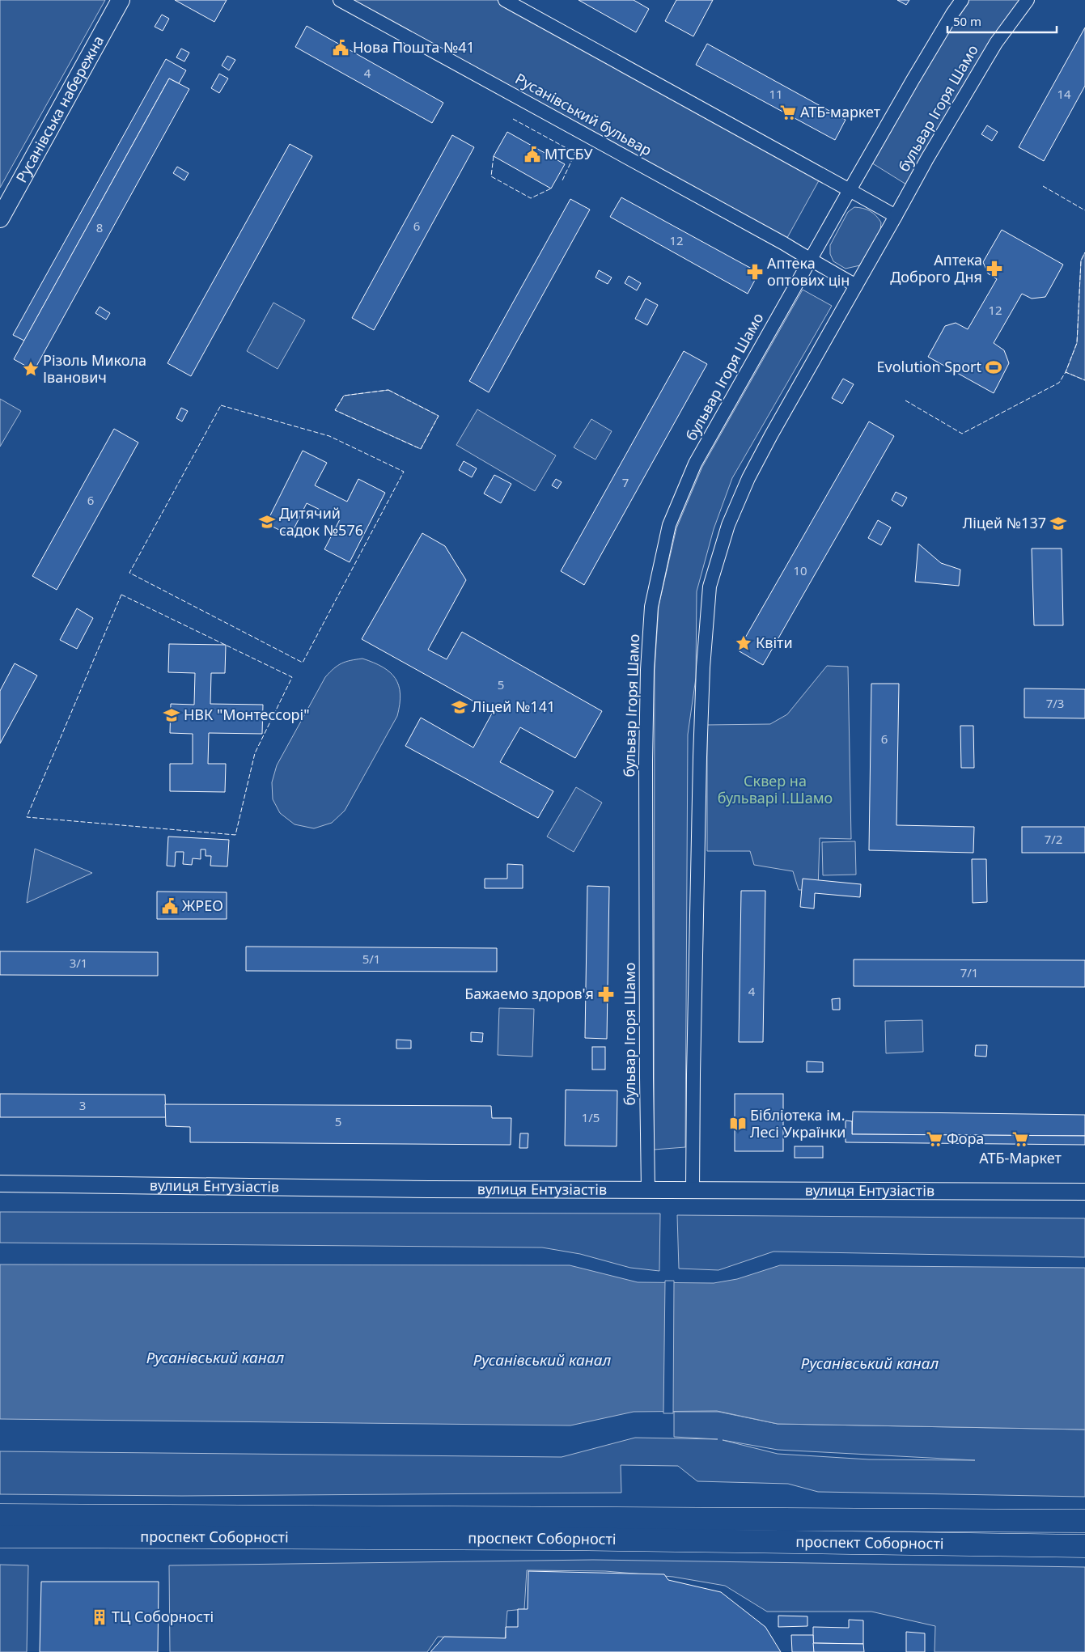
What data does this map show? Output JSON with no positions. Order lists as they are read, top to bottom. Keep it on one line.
{"streets":{"highway":["проспект Соборності"],"main road":["Русанівська набережна"],"street":["бульвар Ігоря Шамо","Русанівський бульвар","вулиця Ентузіастів"]},"crossings":[["бульвар Ігоря Шамо","Русанівський бульвар"],["бульвар Ігоря Шамо","вулиця Ентузіастів"]],"water":["Русанівський канал"],"parks":["Сквер на бульварі І.Шамо"],"places":{"public building":["Нова Пошта №41","МТСБУ","ЖРЕО"],"supermarket":["АТБ-маркет","Фора","АТБ-Маркет"],"pharmacy":["Аптека Доброго Дня","Аптека оптових цін","Бажаемо здоров'я"],"sports":["Evolution Sport"],"place":["Різоль Микола Іванович","Квіти"],"school or university":["Дитячий садок №576","Ліцей №137","Ліцей №141","НВК \"Монтессорі\""],"library":["Бібліотека ім. Лесі Українки"],"building":["ТЦ Соборності"]},"house_numbers":["4","11","14","6","8","12","12","7","6","10","5","7/3","6","7/2","5/1","3/1","7/1","4","3","1/5","5"],"scale_bar":"50 m"}
